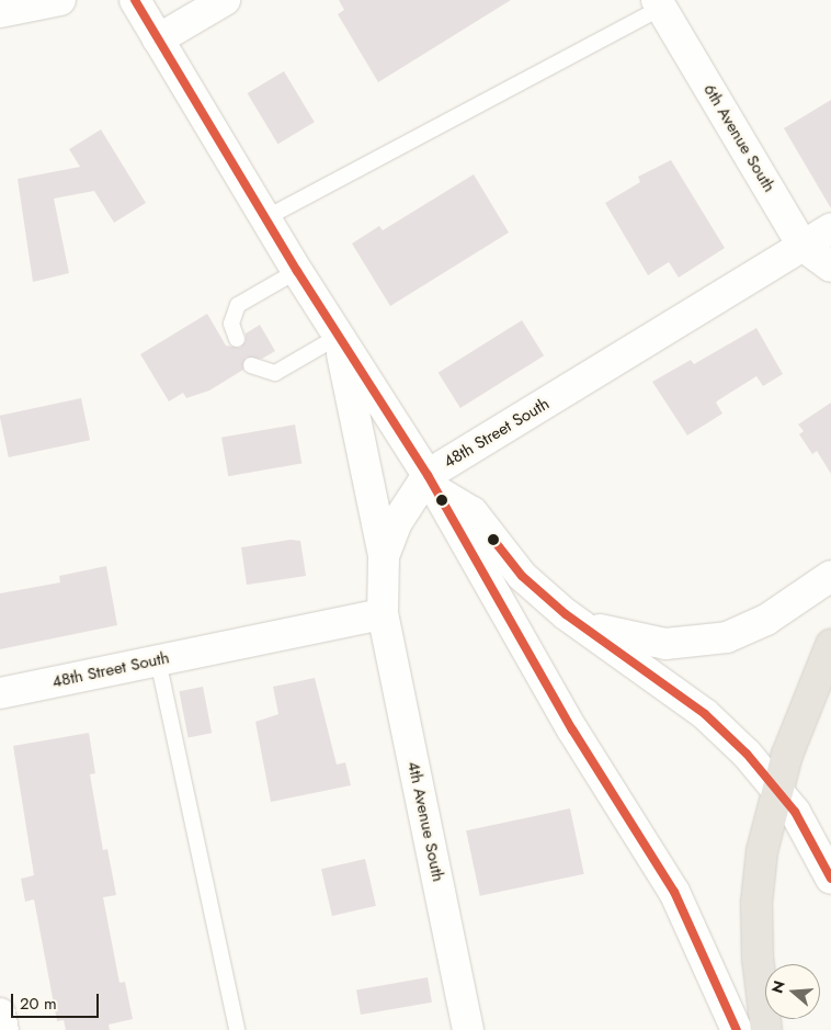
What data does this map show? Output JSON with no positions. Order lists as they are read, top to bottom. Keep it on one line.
{"streets":{"street":["6th Avenue South","48th Street South","4th Avenue South"]},"crossings":[["6th Avenue South","48th Street South"],["48th Street South","4th Avenue South"]],"scale_bar":"20 m","north":"left"}
